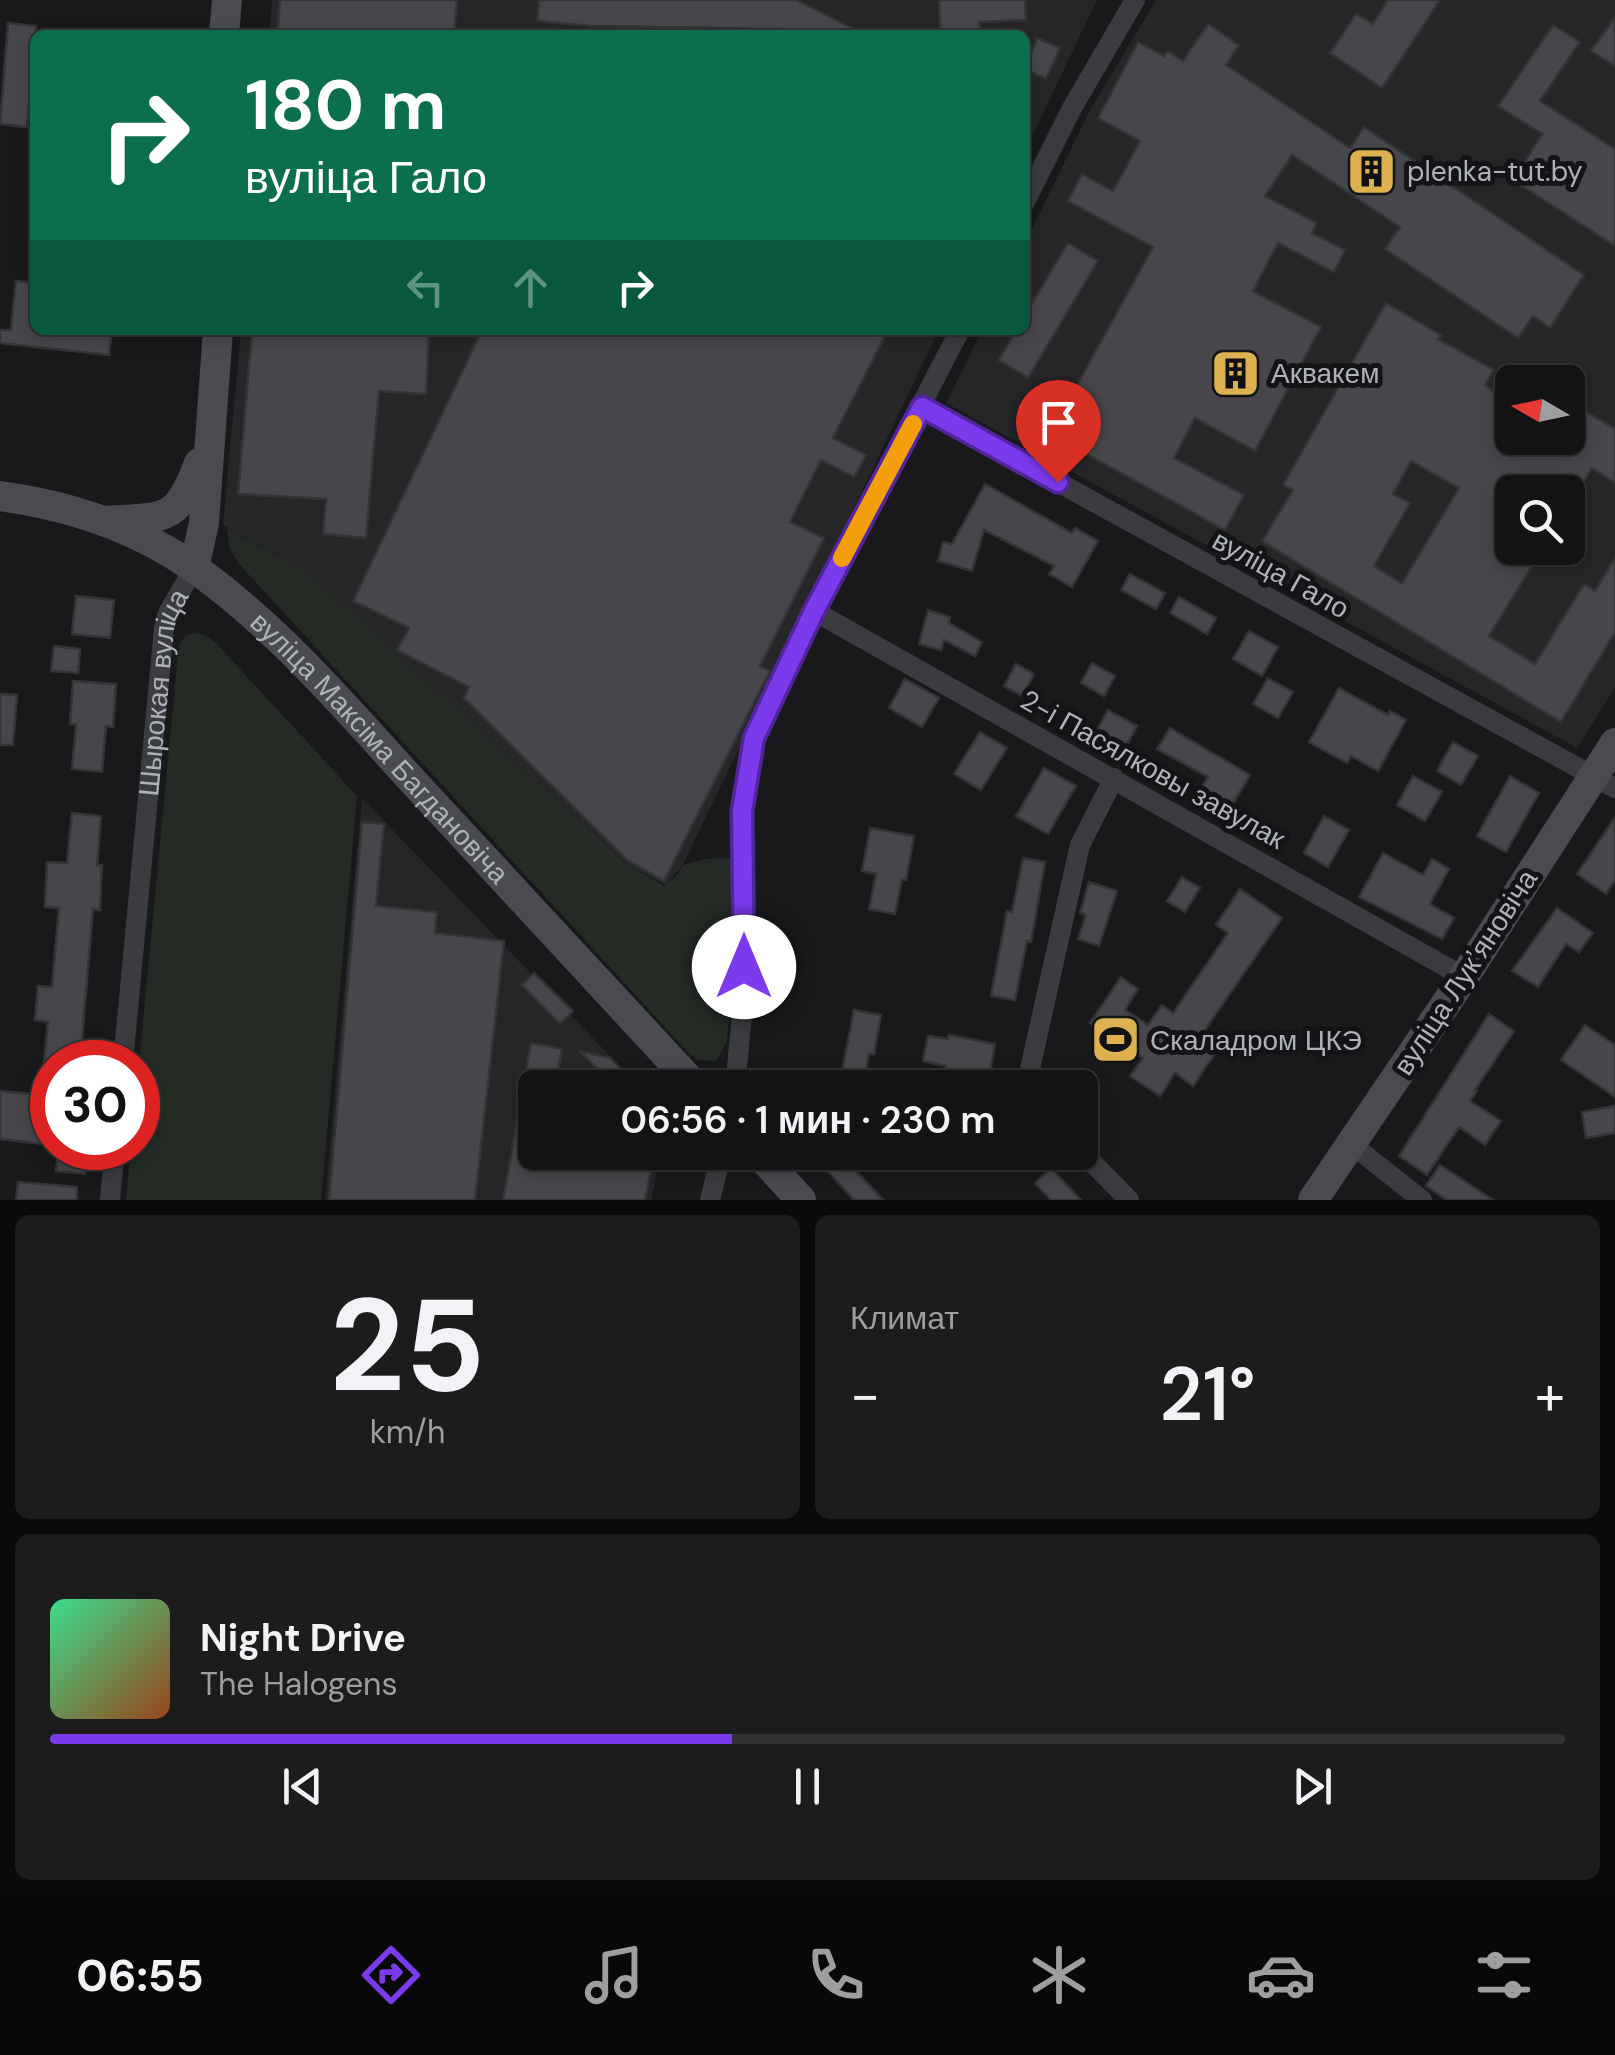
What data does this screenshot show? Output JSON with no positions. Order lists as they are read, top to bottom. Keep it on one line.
{"streets":{"main road":["Шырокая вуліца","вуліца Максіма Багдановіча","вуліца Лукʼяновіча"],"street":["вуліца Гало","2-і Пасялковы завулак"]},"crossings":[["вуліца Гало","вуліца Лукʼяновіча"],["Шырокая вуліца","вуліца Максіма Багдановіча"],["2-і Пасялковы завулак","вуліца Лукʼяновіча"]],"places":{"building":["plenka-tut.by","Аквакем"],"sports":["Скаладром ЦКЭ"]},"north":"left","page":{"turn":["180 m","вуліца Гало"],"limit":"30","trip":"06:56 · 1 мин · 230 m","tile":[["25","km/h"],"Климат"],"heat":["−","21°","+"],"song":["Night Drive","The Halogens"],"tabs":"06:55"}}
